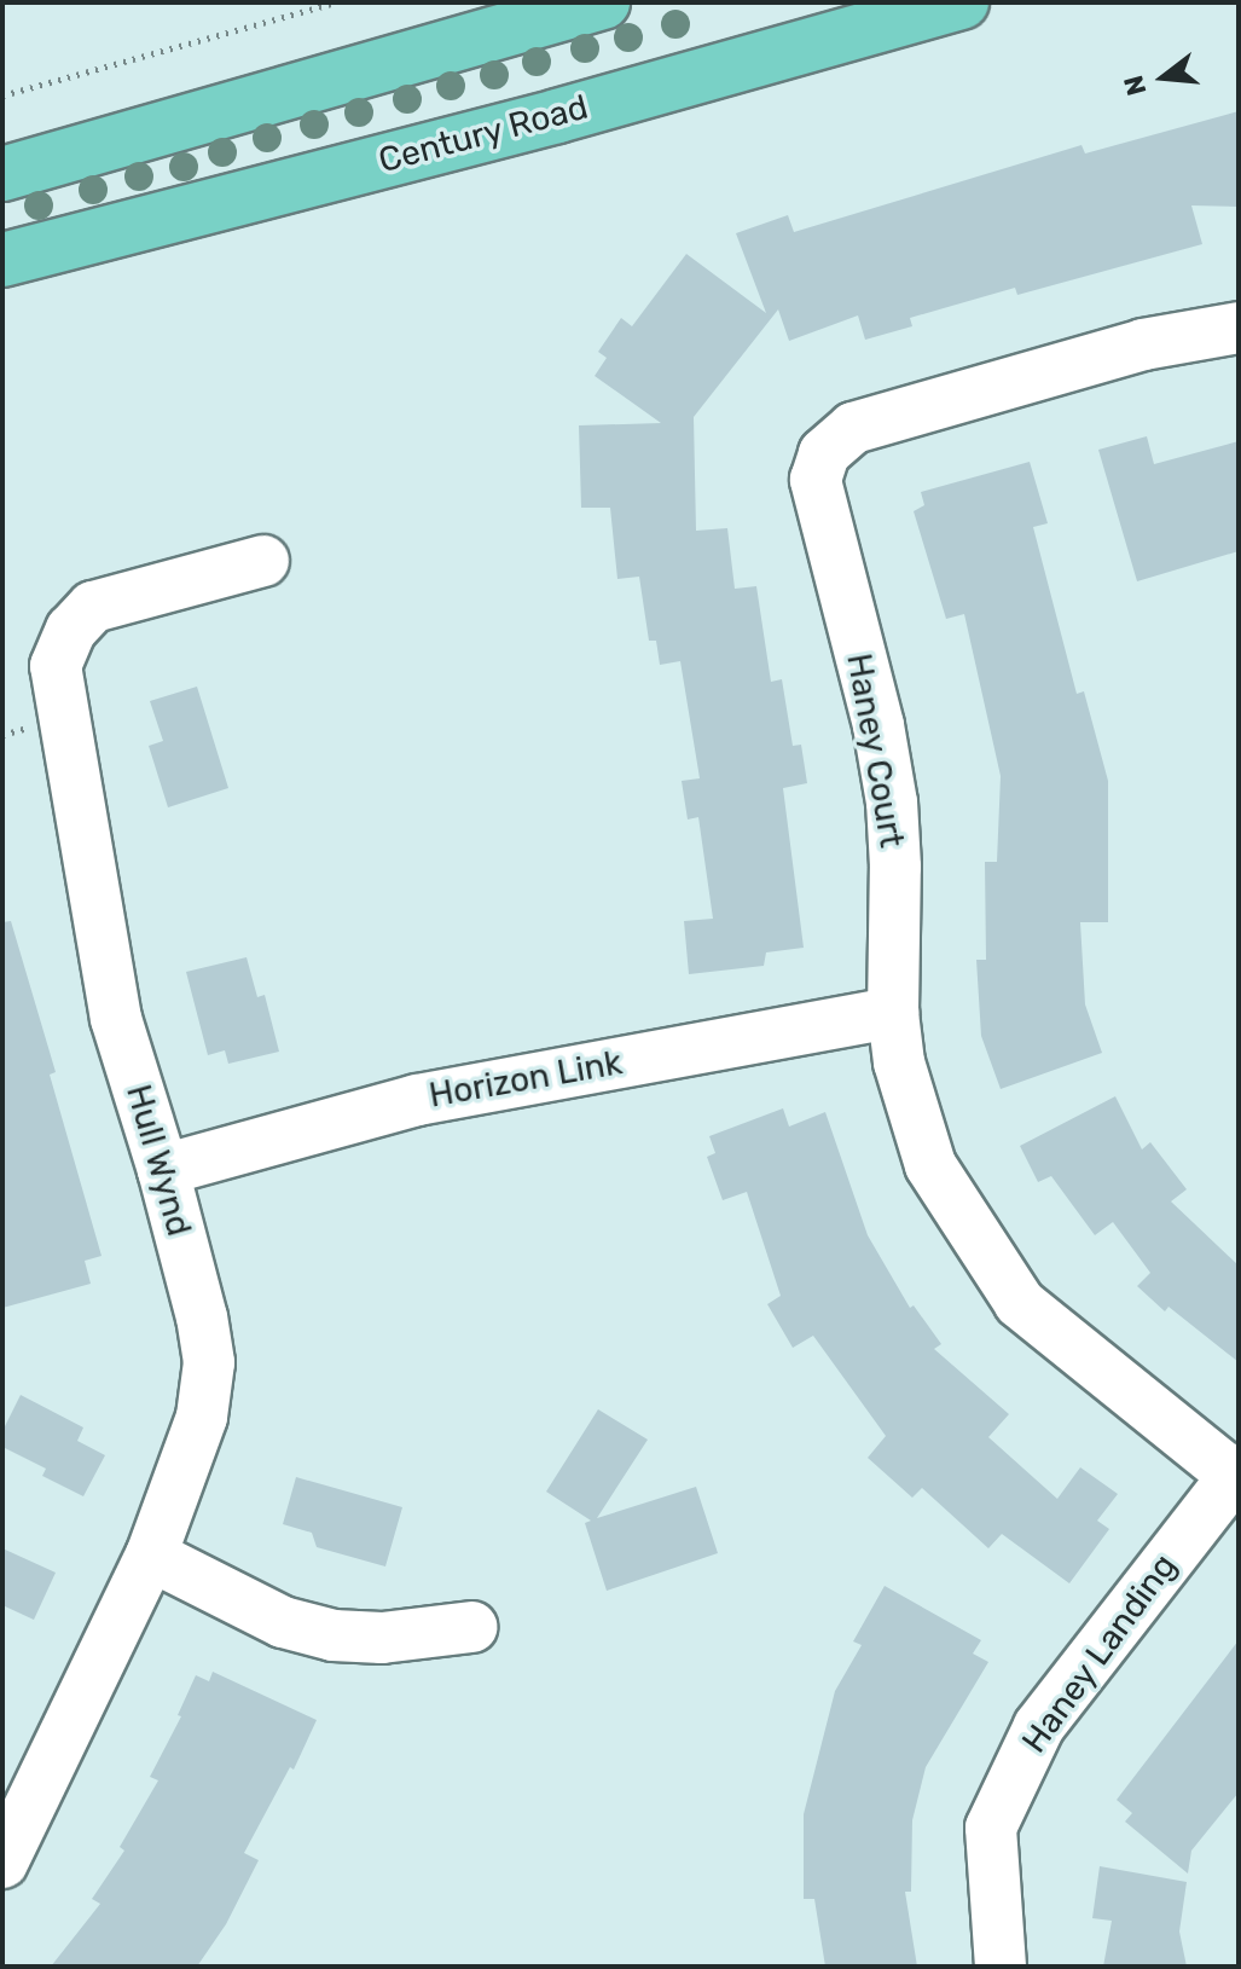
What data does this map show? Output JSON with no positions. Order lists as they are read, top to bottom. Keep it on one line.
{"streets":{"main road":["Century Road"],"street":["Haney Court","Horizon Link","Hull Wynd","Haney Landing"]},"crossings":[["Haney Court","Horizon Link"],["Haney Court","Haney Landing"],["Horizon Link","Hull Wynd"]],"north":"left"}
